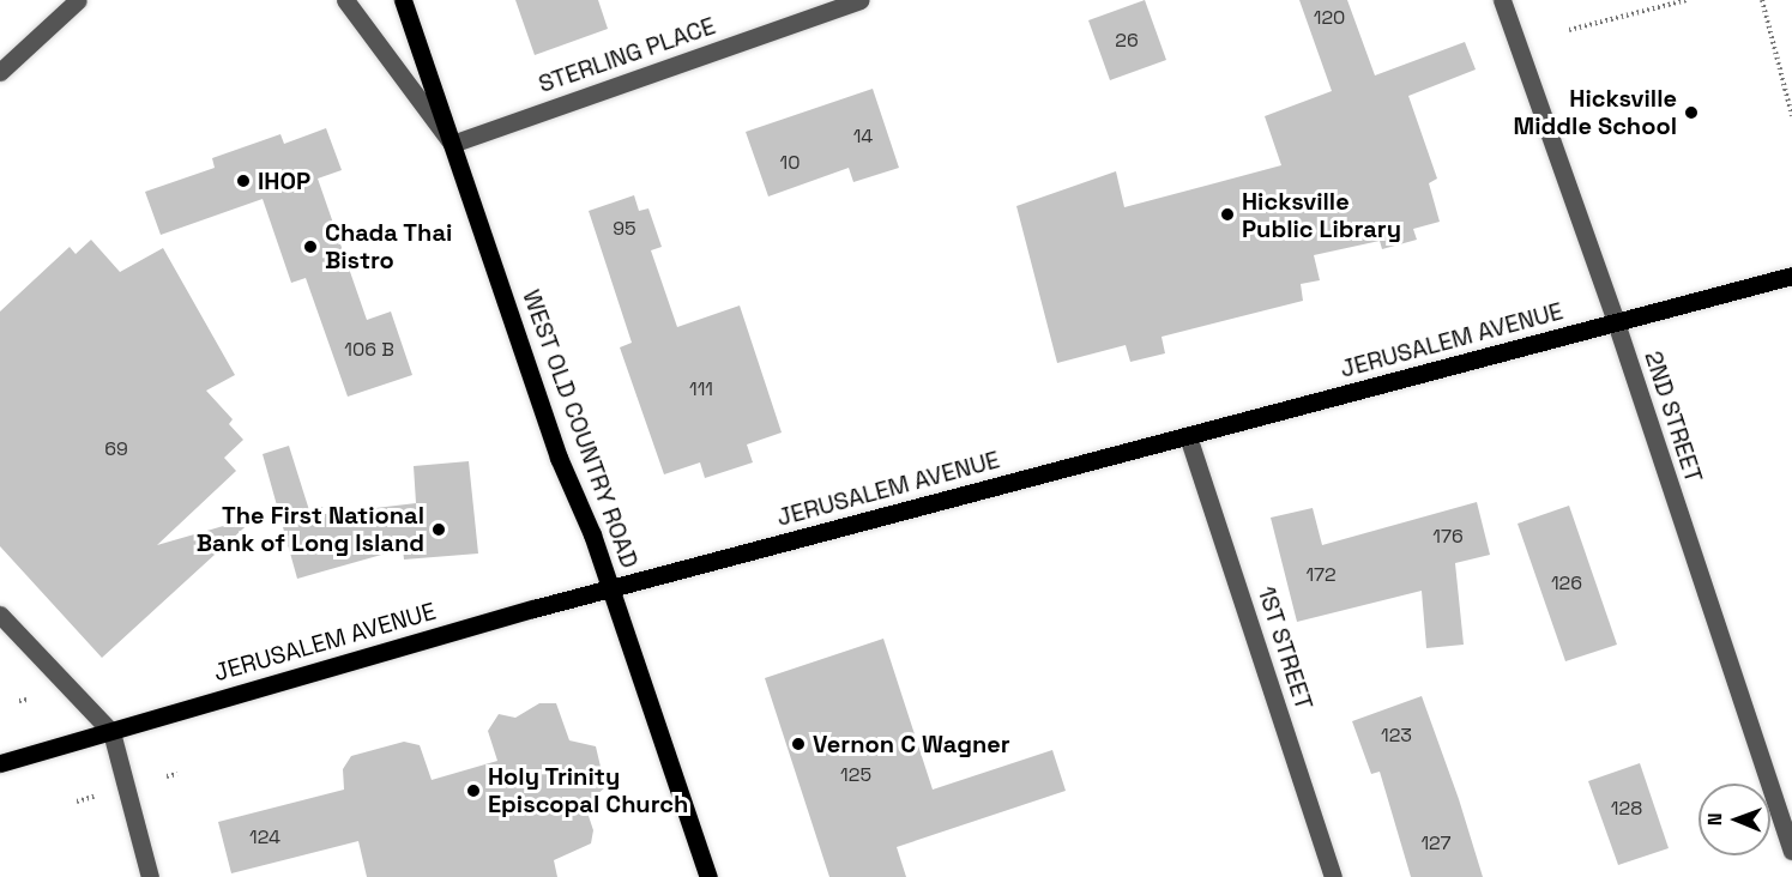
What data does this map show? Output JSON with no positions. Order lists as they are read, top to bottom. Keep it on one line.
{"streets":{"main road":["JERUSALEM AVENUE","WEST OLD COUNTRY ROAD"],"street":["STERLING PLACE","2ND STREET","1ST STREET"]},"crossings":[["STERLING PLACE","WEST OLD COUNTRY ROAD"],["JERUSALEM AVENUE","2ND STREET"],["JERUSALEM AVENUE","WEST OLD COUNTRY ROAD"],["JERUSALEM AVENUE","1ST STREET"]],"places":["Hicksville Middle School","IHOP","Hicksville Public Library","Chada Thai Bistro","The First National Bank of Long Island","Vernon C Wagner","Holy Trinity Episcopal Church"],"house_numbers":["120","26","14","10","95","106 B","111","69","176","172","126","123","125","128","124","127"],"north":"left"}
